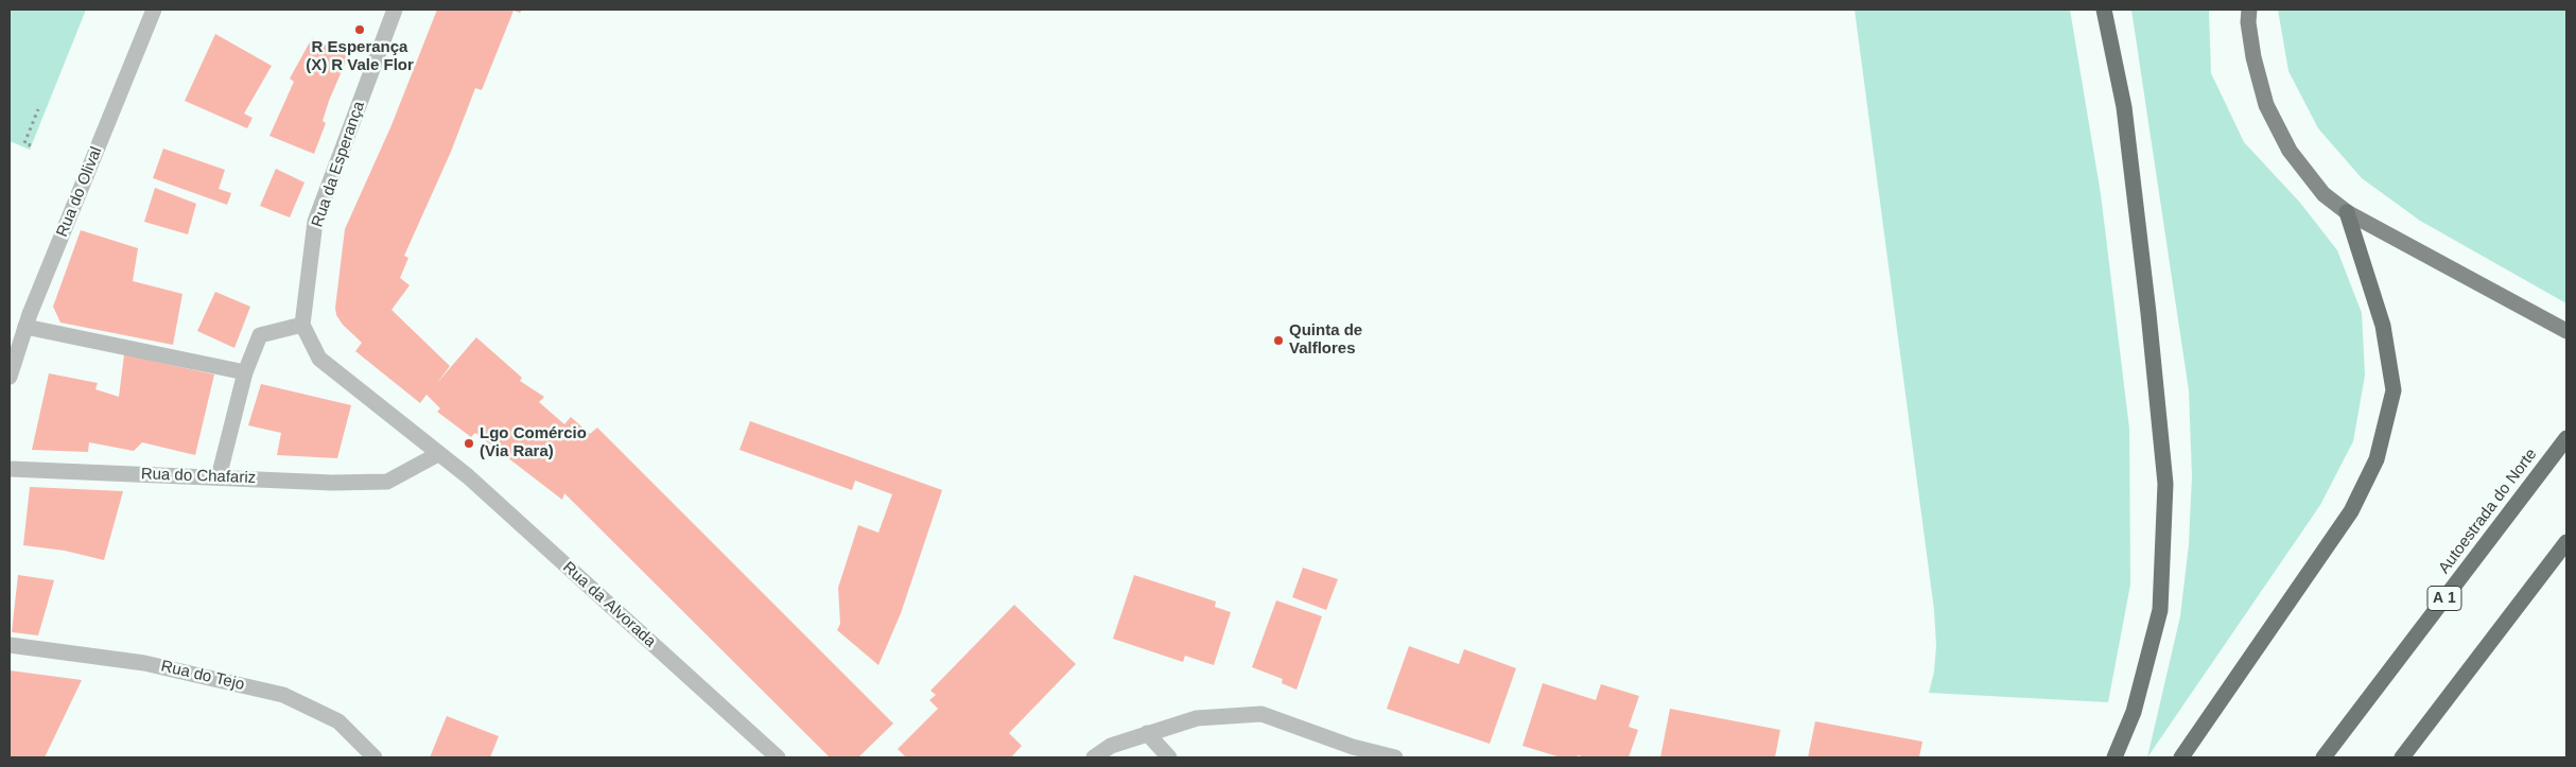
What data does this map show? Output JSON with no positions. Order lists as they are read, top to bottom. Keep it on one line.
{"streets":{"highway":["Autoestrada do Norte","A 1"],"street":["Rua da Esperança","Rua do Olival","Rua do Chafariz","Rua da Alvorada","Rua do Tejo"]},"crossings":[["Rua da Esperança","Rua da Alvorada"],["Rua do Chafariz","Rua da Alvorada"]],"places":["R Esperança (X) R Vale Flor","Quinta de Valflores","Lgo Comércio (Via Rara)"]}
